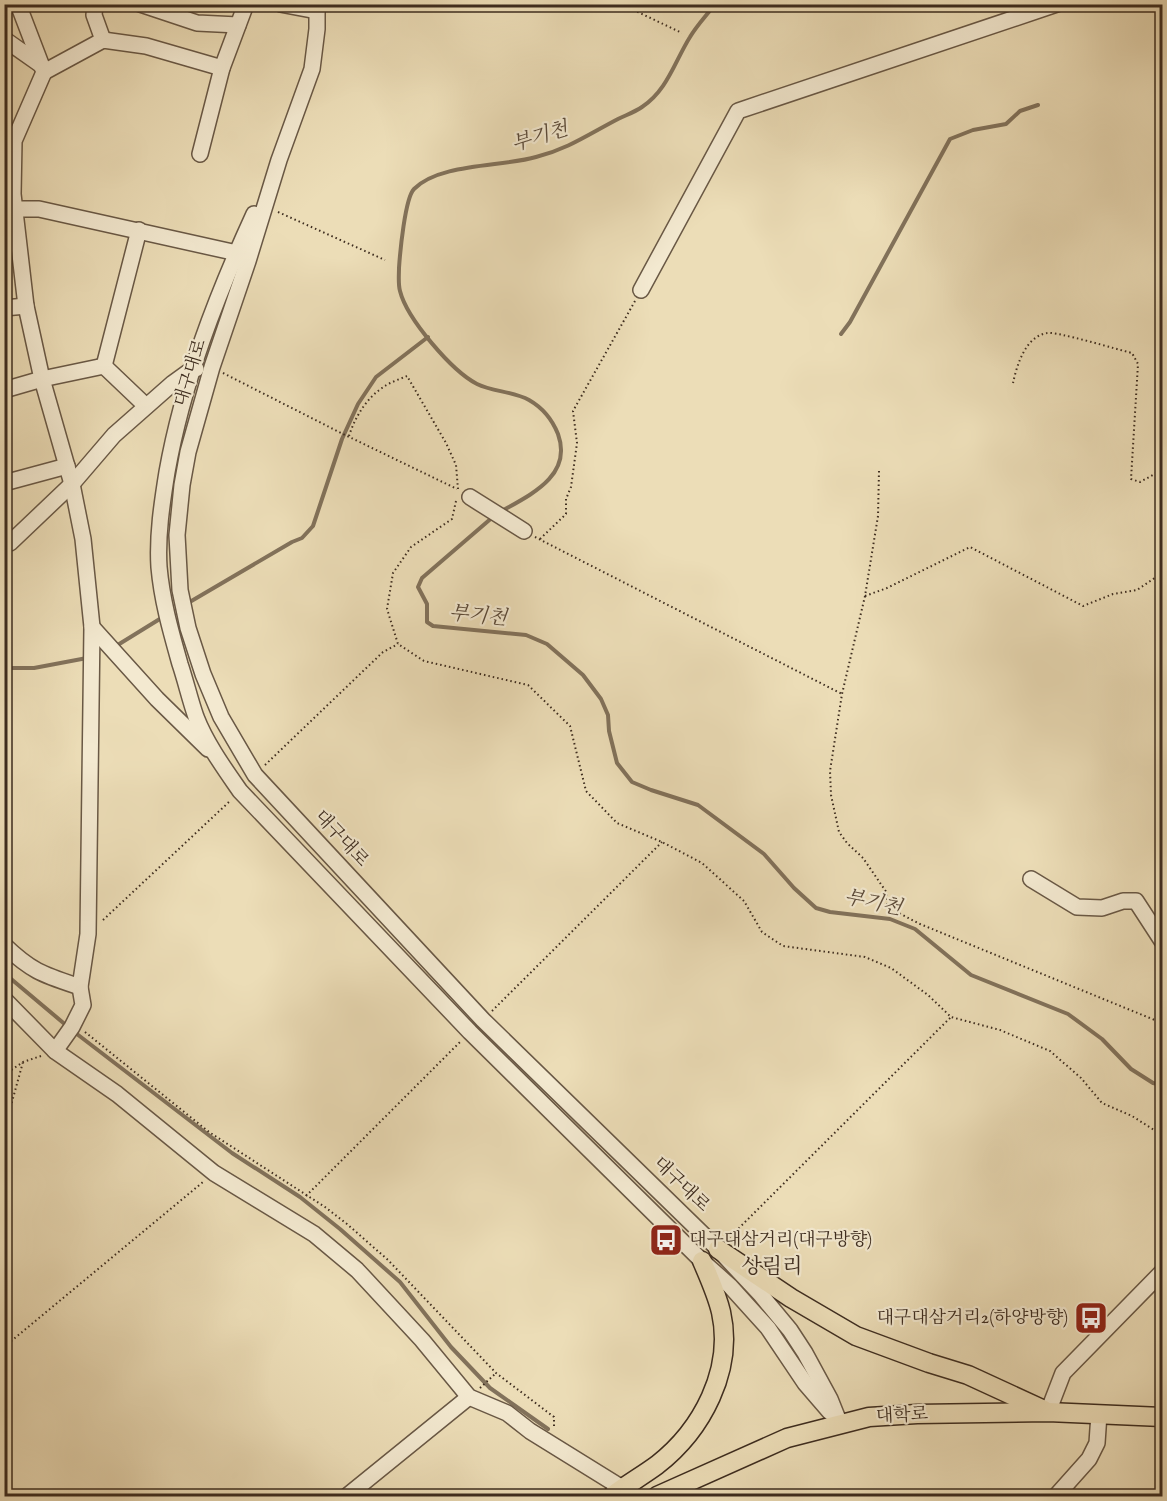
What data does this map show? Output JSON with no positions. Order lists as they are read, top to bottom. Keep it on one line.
{"streets":{"main road":["대학로"],"street":["대구대로"]},"crossings":[["대구대로","대학로"]],"districts":["상림리"],"water":["부기천"],"places":{"bus stop":["대구대삼거리(대구방향)","대구대삼거리2(하양방향)"]}}
